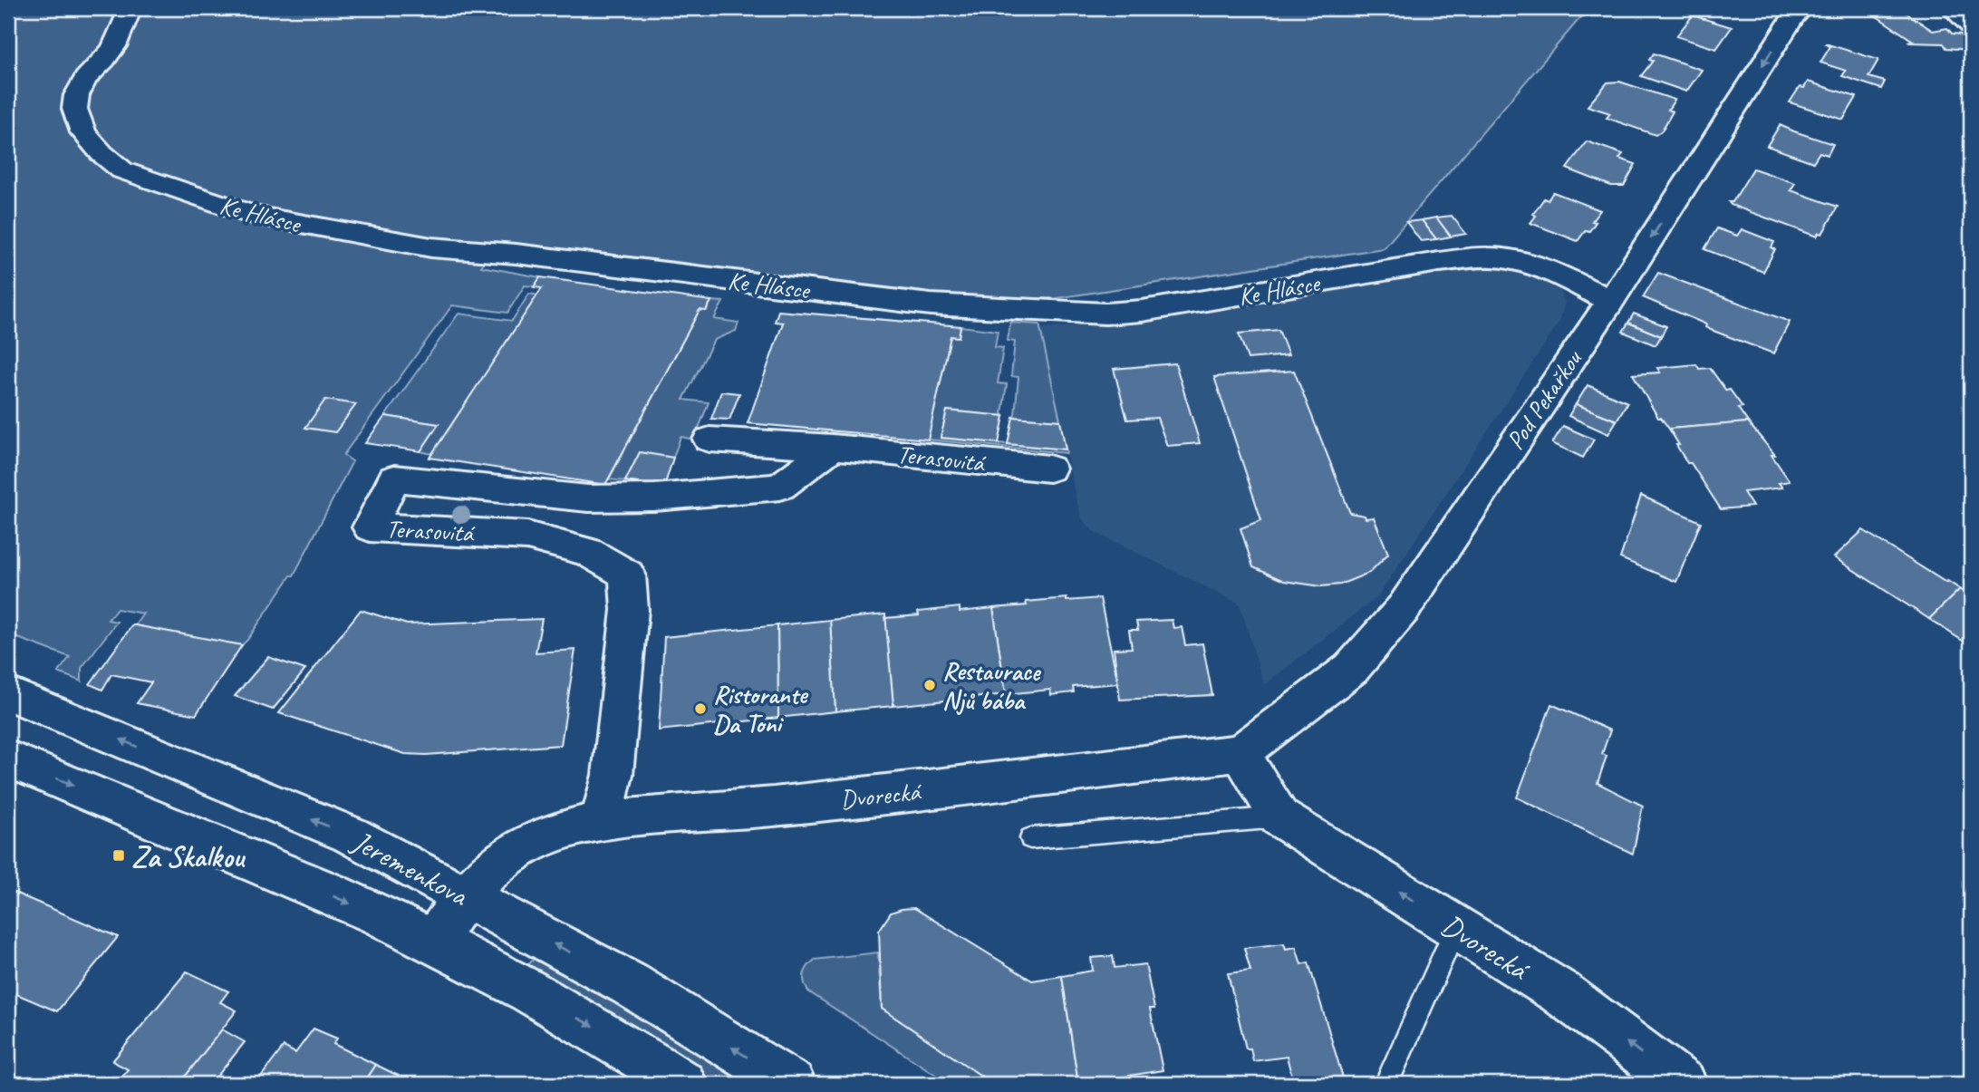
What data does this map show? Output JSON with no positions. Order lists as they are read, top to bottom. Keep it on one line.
{"streets":{"street":["Ke Hlásce","Pod Pekařkou","Terasovitá","Dvorecká","Jeremenkova"]},"crossings":[["Ke Hlásce","Pod Pekařkou"],["Pod Pekařkou","Dvorecká"],["Terasovitá","Dvorecká"],["Dvorecká","Jeremenkova"]],"one_way":["Pod Pekařkou"],"places":{"other":["Restaurace Njů bába","Ristorante Da Toni"],"transit":["Za Skalkou"]}}
